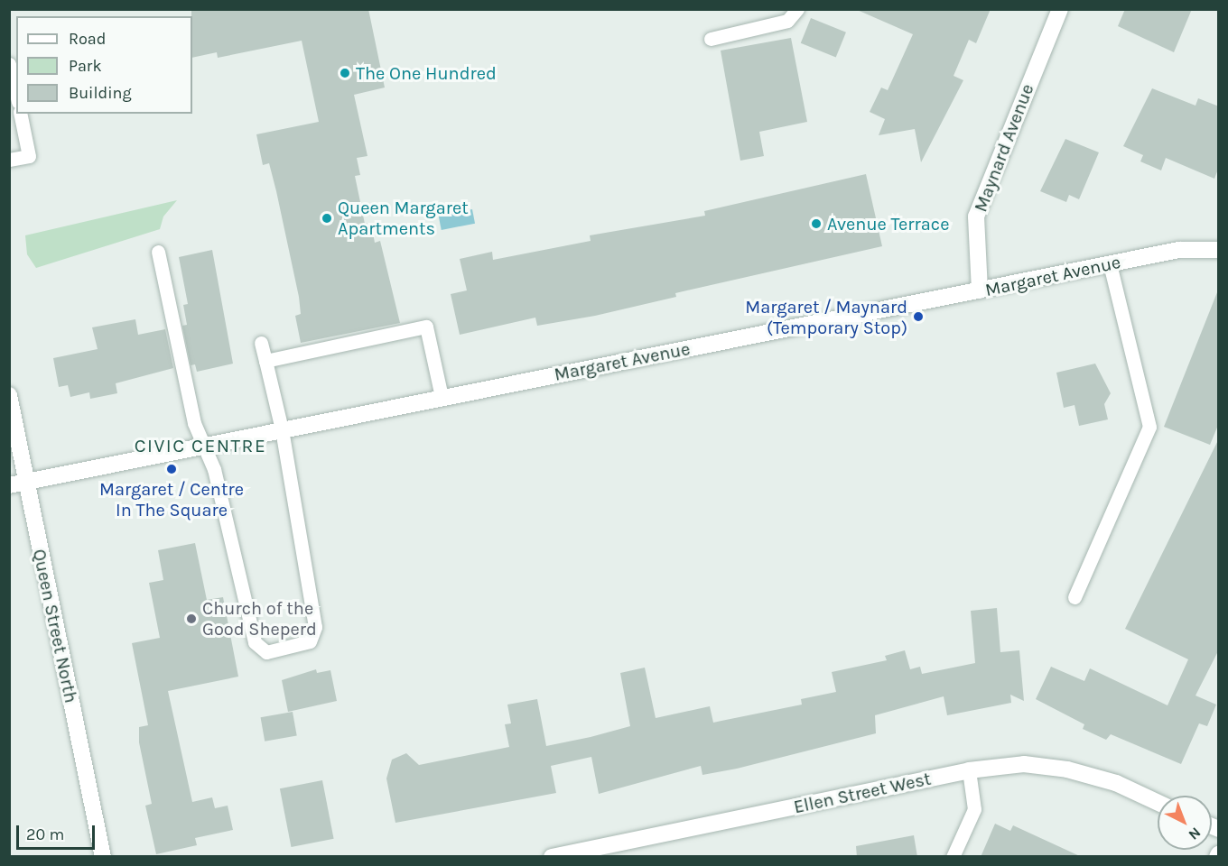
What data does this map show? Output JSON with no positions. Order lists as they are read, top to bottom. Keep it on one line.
{"streets":{"street":["Maynard Avenue","Margaret Avenue","Queen Street North","Ellen Street West"]},"crossings":[["Maynard Avenue","Margaret Avenue"],["Margaret Avenue","Queen Street North"]],"districts":["CIVIC CENTRE"],"places":["The One Hundred","Queen Margaret Apartments","Avenue Terrace","Margaret / Maynard (Temporary Stop)","Margaret / Centre In The Square","Church of the Good Sheperd"],"legend":["Road","Park","Building"],"scale_bar":"20 m","north":"bottom right"}
